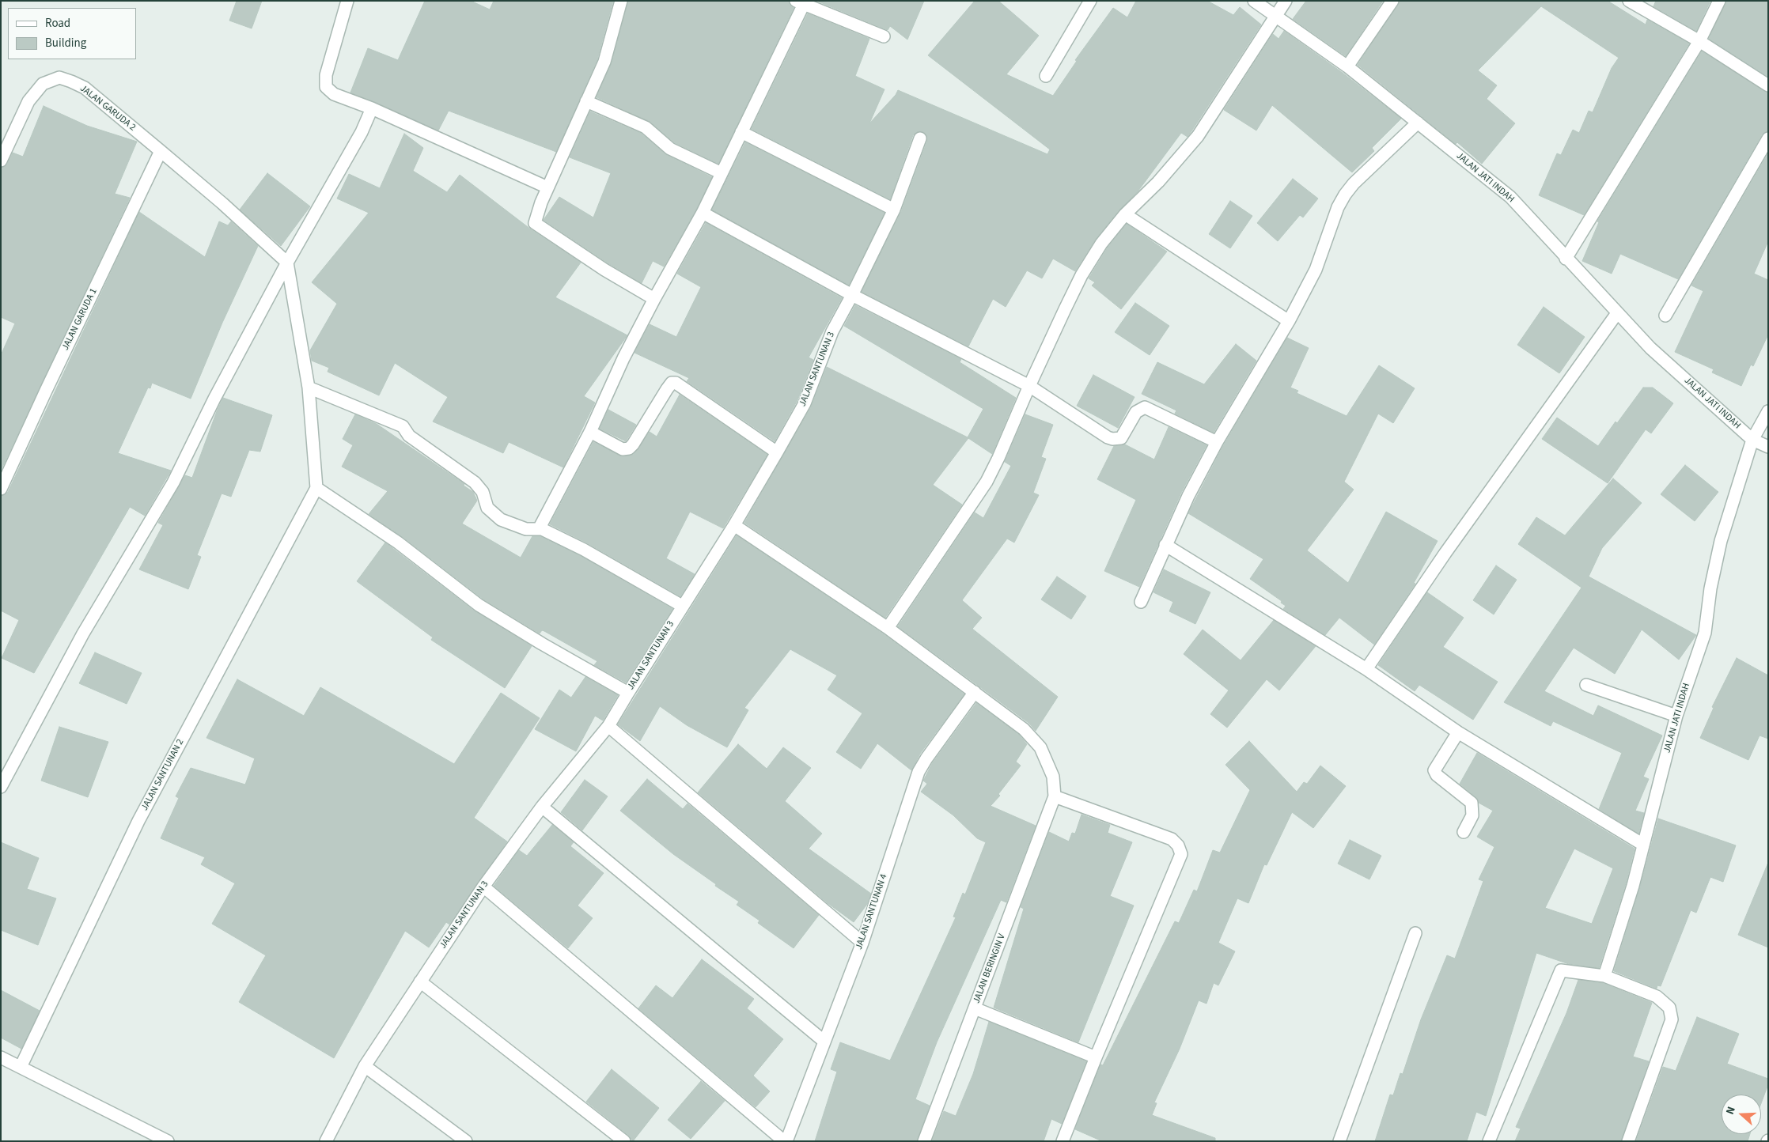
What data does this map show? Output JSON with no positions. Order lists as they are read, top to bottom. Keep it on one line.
{"streets":{"street":["JALAN GARUDA 2","JALAN JATI INDAH","JALAN GARUDA 1","JALAN SANTUNAN 3","JALAN SANTUNAN 2","JALAN SANTUNAN 4","JALAN BERINGIN V"]},"crossings":[["JALAN GARUDA 2","JALAN GARUDA 1"]],"legend":["Road","Building"],"north":"left"}
